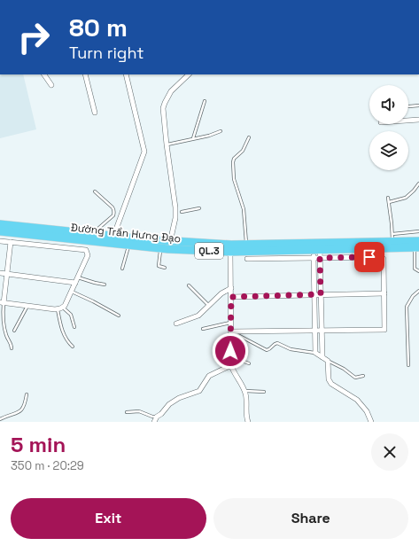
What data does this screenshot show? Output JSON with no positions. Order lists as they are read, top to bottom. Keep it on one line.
{"streets":{"highway":["Đường Trần Hưng Đạo","QL.3"]},"page":{"turn":["80 m","Turn right"],"heading":["5 min","350 m · 20:29"],"buttons":["Exit","Share"]}}
